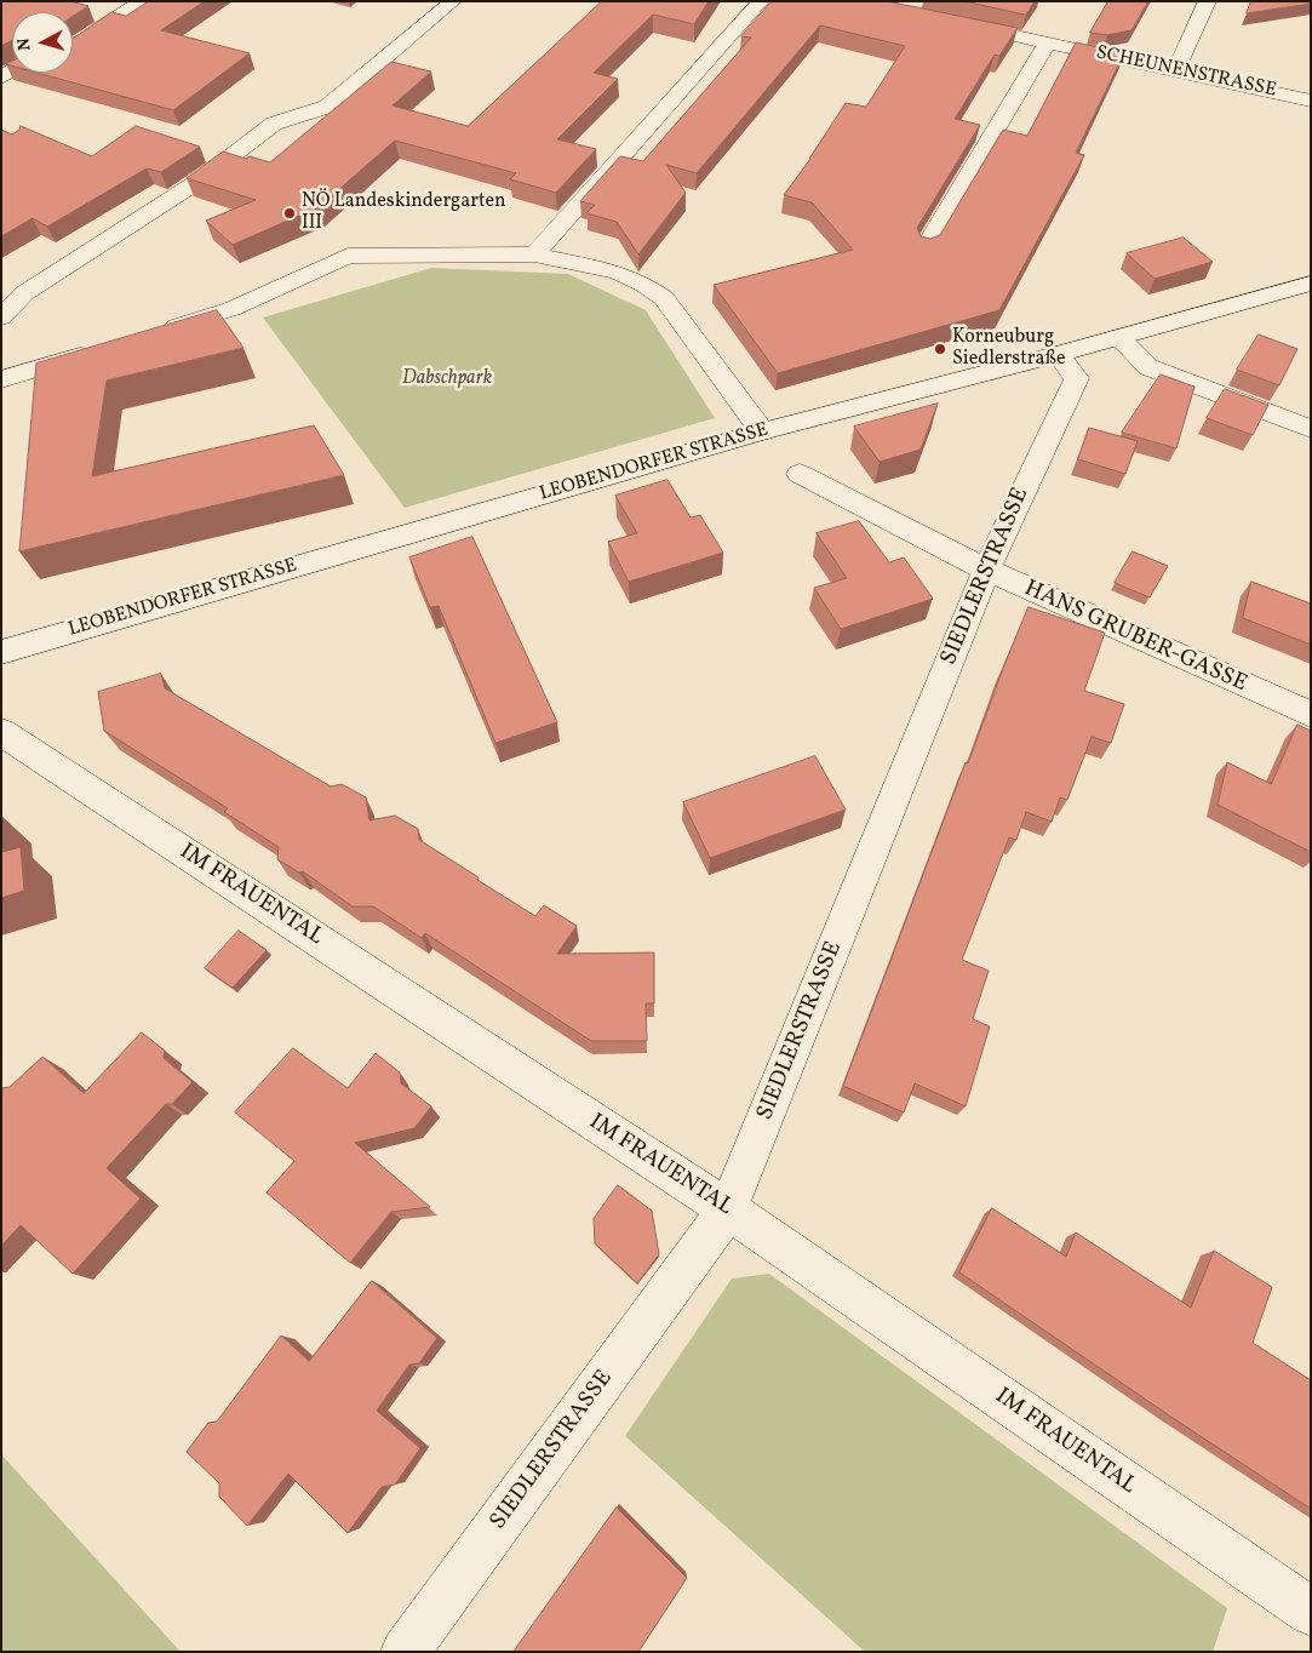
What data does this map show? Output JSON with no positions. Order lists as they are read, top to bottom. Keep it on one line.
{"streets":{"street":["SCHEUNENSTRASSE","LEOBENDORFER STRASSE","SIEDLERSTRASSE","HANS GRUBER-GASSE","IM FRAUENTAL"]},"crossings":[["LEOBENDORFER STRASSE","SIEDLERSTRASSE"],["SIEDLERSTRASSE","HANS GRUBER-GASSE"],["SIEDLERSTRASSE","IM FRAUENTAL"]],"parks":["Dabschpark"],"places":["NÖ Landeskindergarten III","Korneuburg Siedlerstraße"],"north":"left"}
